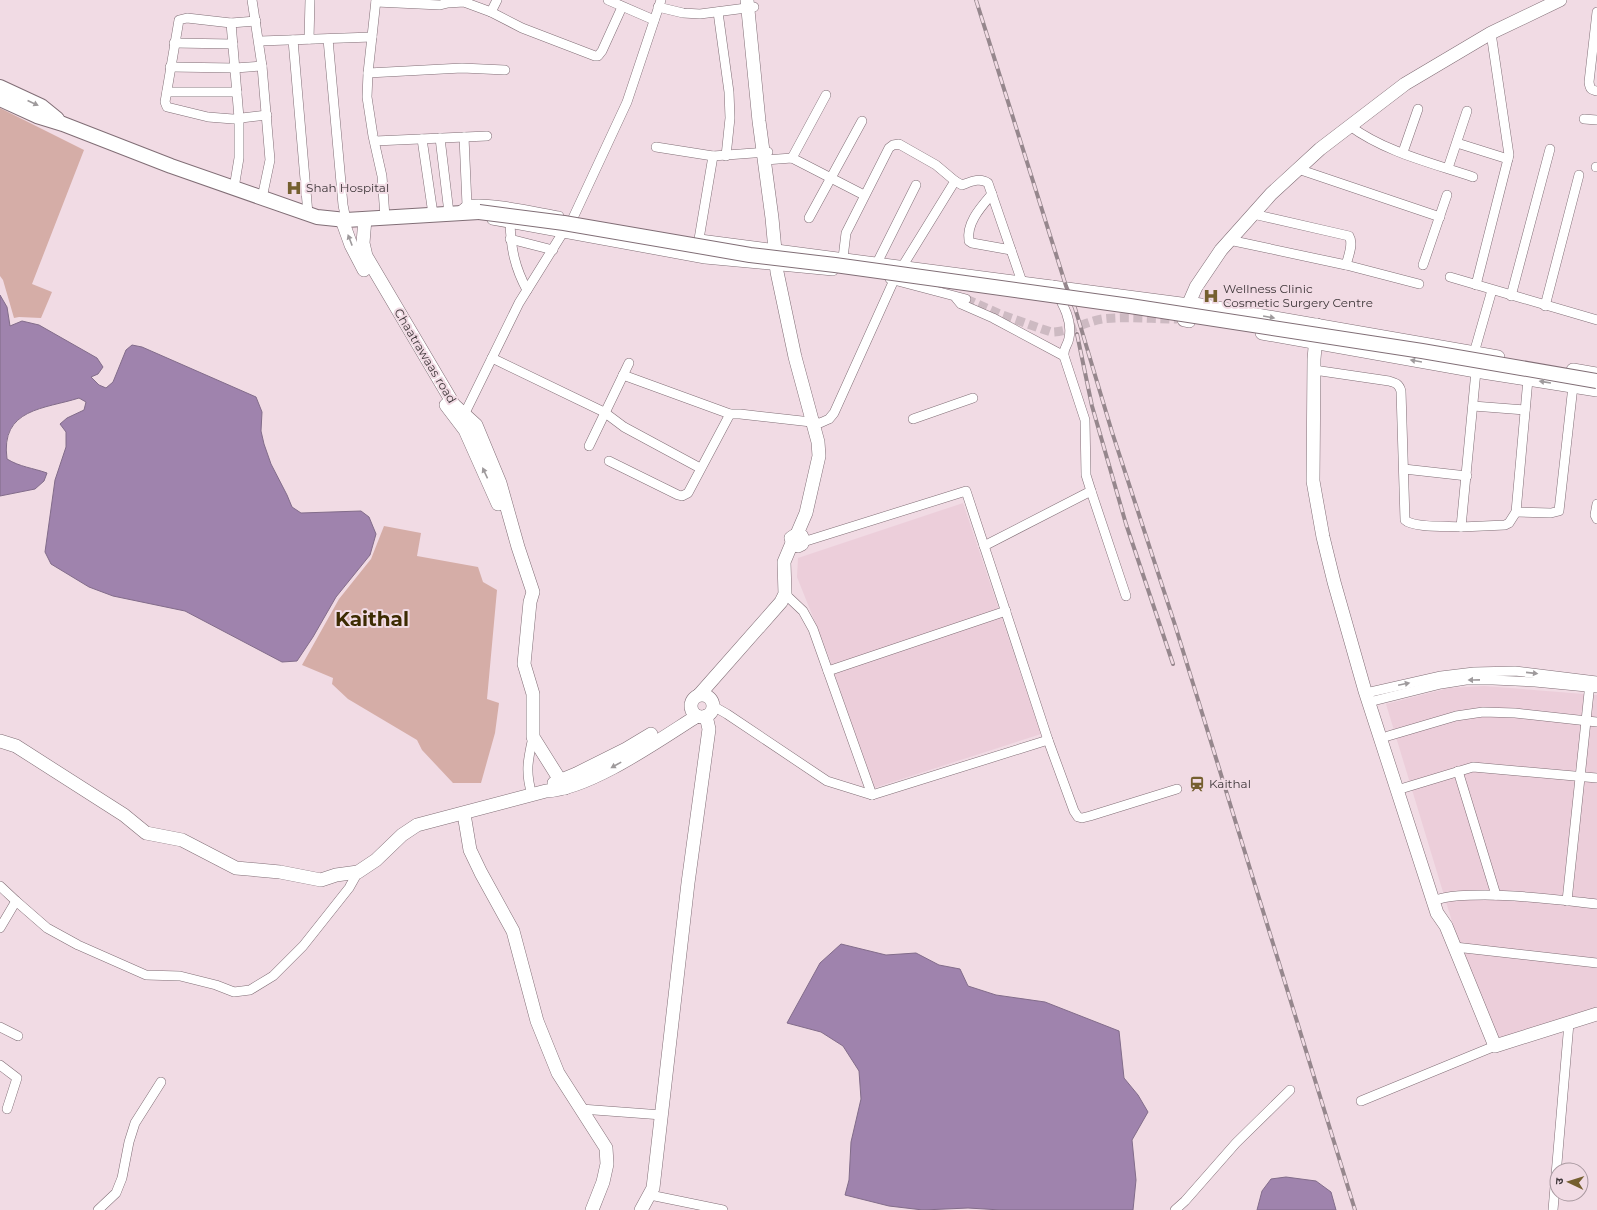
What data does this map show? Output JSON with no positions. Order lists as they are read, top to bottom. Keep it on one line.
{"streets":{"street":["Chaatrawaas road"]},"districts":["Kaithal"],"places":{"hospital":["Shah Hospital","Wellness Clinic Cosmetic Surgery Centre"],"station":["Kaithal"]},"north":"left"}
